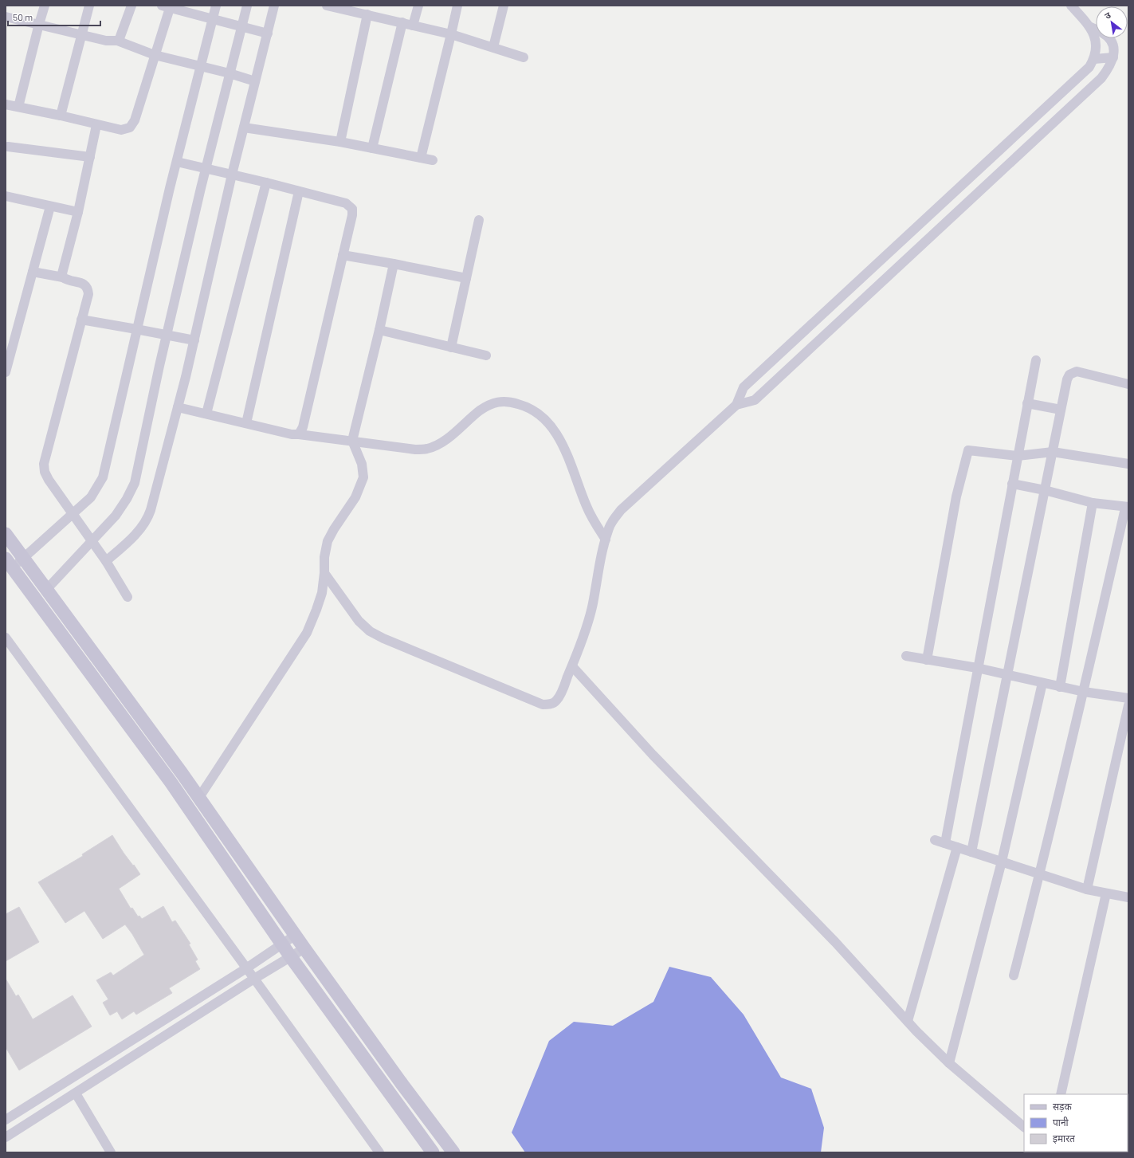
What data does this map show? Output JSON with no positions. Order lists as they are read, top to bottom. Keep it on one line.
{"legend":["सड़क","पानी","इमारत"],"scale_bar":"50 m","north":"top left"}
